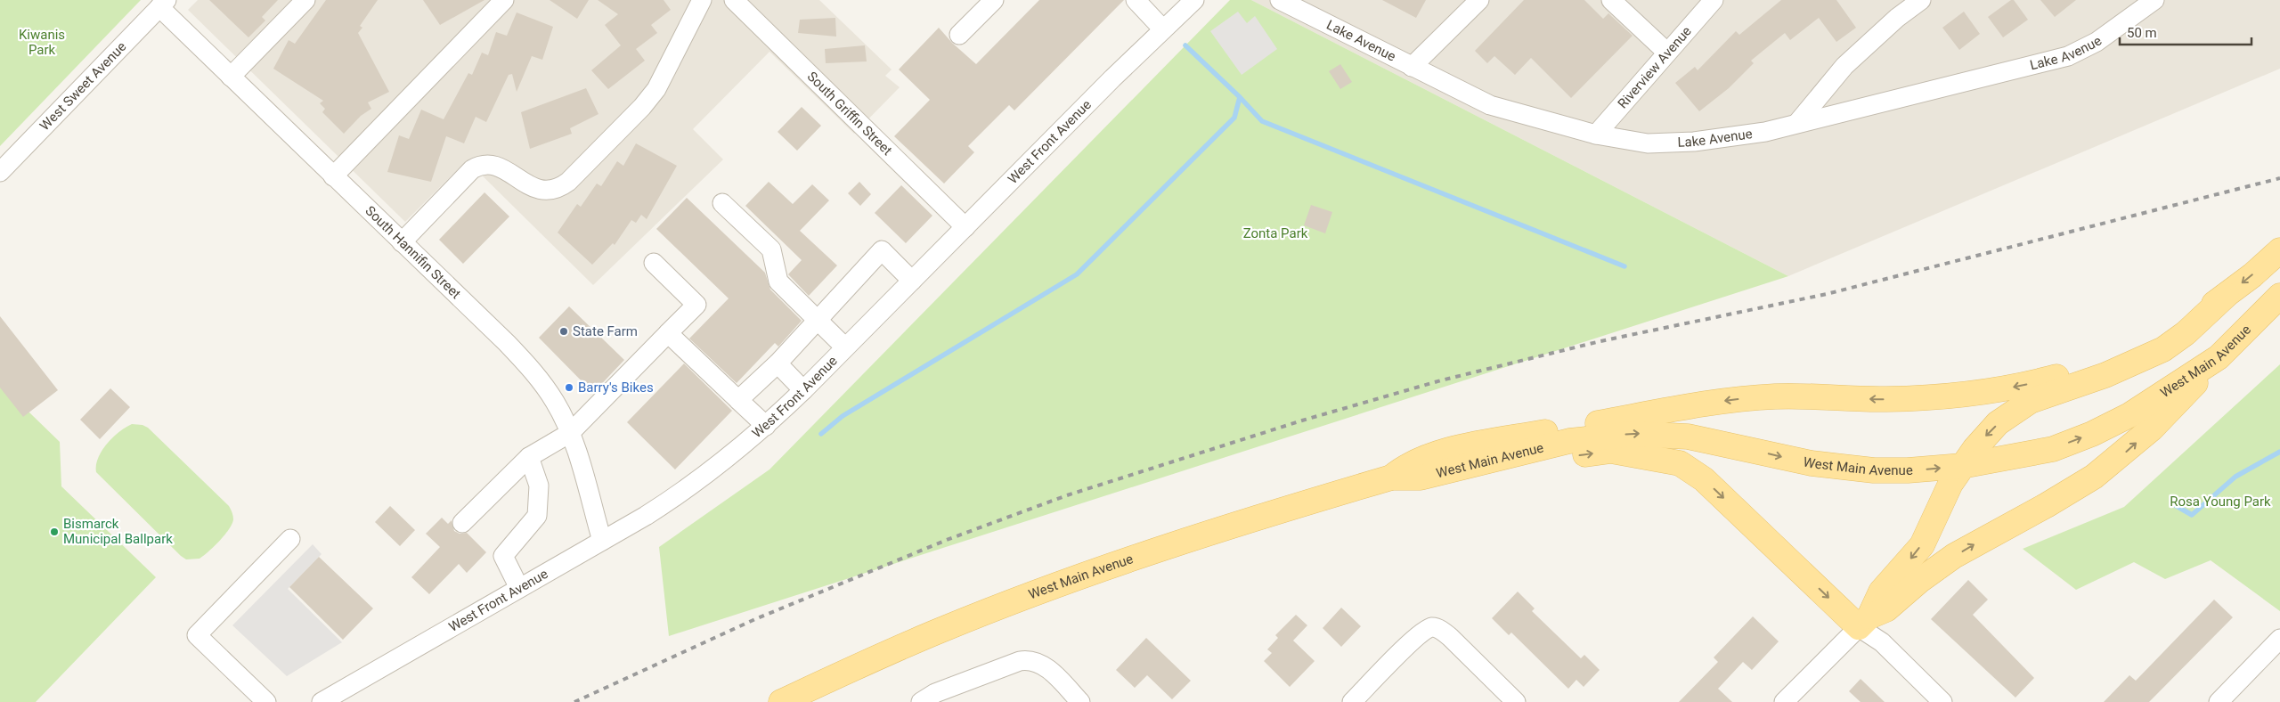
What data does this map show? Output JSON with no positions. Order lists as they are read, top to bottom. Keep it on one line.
{"streets":{"main road":["West Main Avenue"],"street":["Lake Avenue","Riverview Avenue","West Sweet Avenue","South Griffin Street","West Front Avenue","South Hannifin Street"]},"crossings":[["Lake Avenue","Riverview Avenue"],["West Sweet Avenue","South Hannifin Street"],["South Griffin Street","West Front Avenue"],["West Front Avenue","South Hannifin Street"]],"parks":["Kiwanis Park","Zonta Park","Rosa Young Park"],"places":["State Farm","Barry's Bikes","Bismarck Municipal Ballpark"],"scale_bar":"50 m"}
